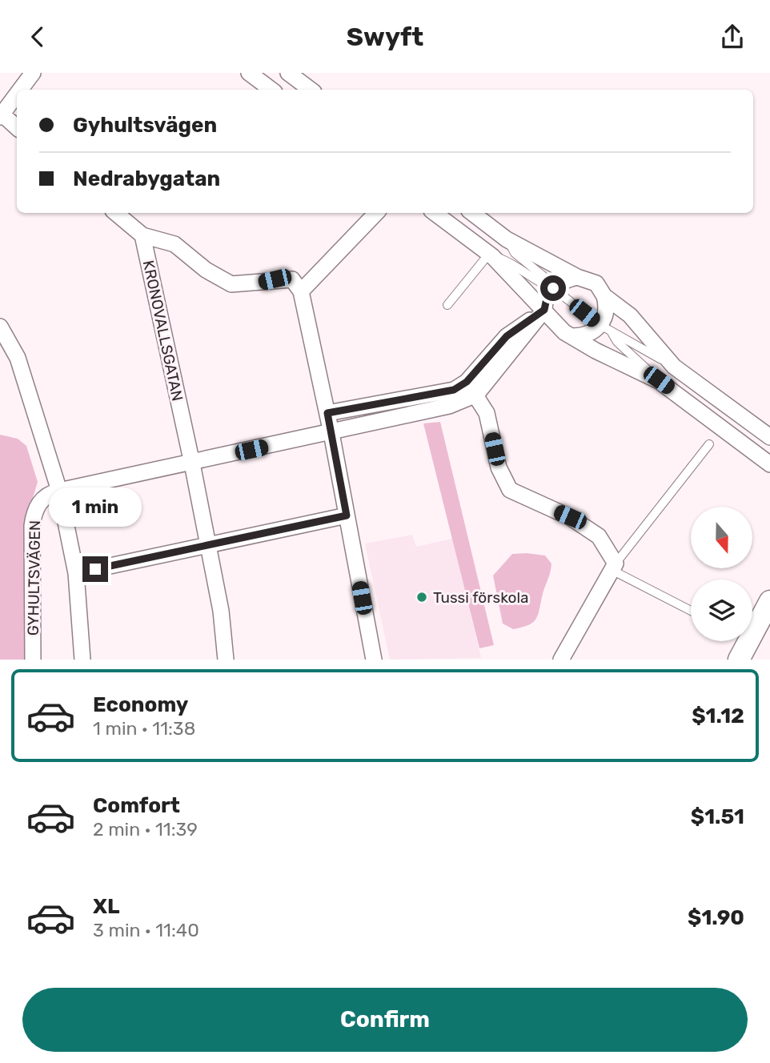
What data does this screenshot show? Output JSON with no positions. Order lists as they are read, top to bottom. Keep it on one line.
{"streets":{"street":["KRONOVALLSGATAN","GYHULTSVÄGEN"]},"crossings":[["KRONOVALLSGATAN","GYHULTSVÄGEN"]],"places":["Tussi förskola"],"north":"bottom","page":{"header":"Swyft","banner":["Gyhultsvägen","Nedrabygatan"],"bubble":"1 min","list":[{"name":"Economy","note":"1 min · 11:38","value":"$1.12"},{"name":"Comfort","note":"2 min · 11:39","value":"$1.51"},{"name":"XL","note":"3 min · 11:40","value":"$1.90"}],"buttons":"Confirm"}}
